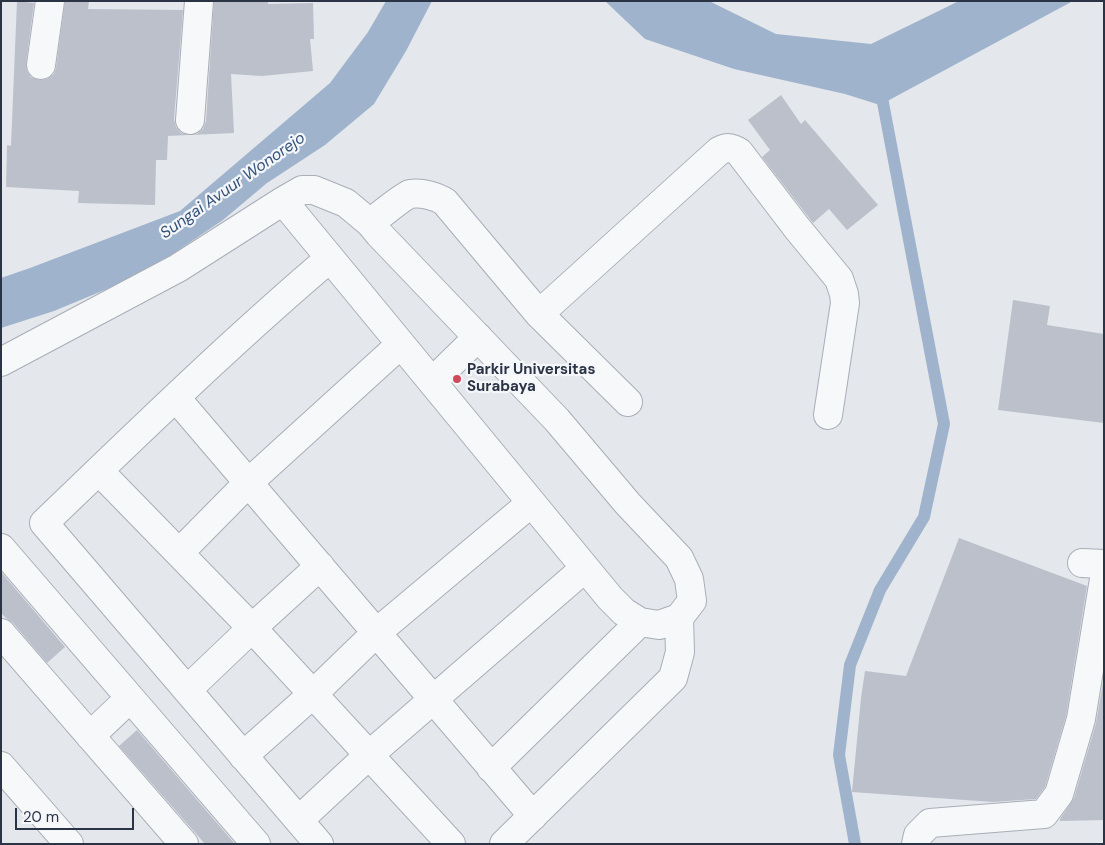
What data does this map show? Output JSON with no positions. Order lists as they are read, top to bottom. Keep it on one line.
{"water":["Sungai Avuur Wonorejo"],"places":["Parkir Universitas Surabaya"],"scale_bar":"20 m"}
